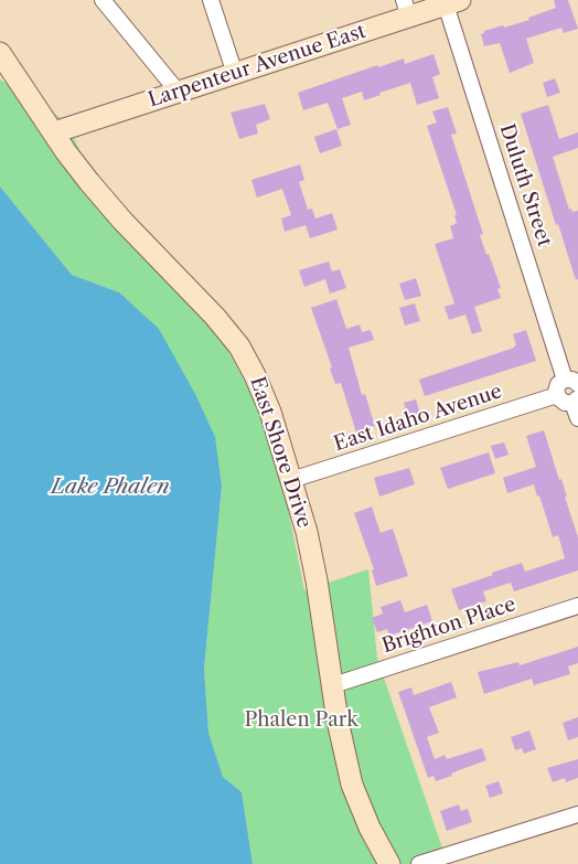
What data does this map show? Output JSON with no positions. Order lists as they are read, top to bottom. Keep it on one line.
{"streets":{"street":["Larpenteur Avenue East","Duluth Street","East Idaho Avenue","East Shore Drive","Brighton Place"]},"crossings":[["Larpenteur Avenue East","Duluth Street"],["Larpenteur Avenue East","East Shore Drive"],["East Idaho Avenue","East Shore Drive"],["East Shore Drive","Brighton Place"]],"water":["Lake Phalen"],"parks":["Phalen Park"]}
